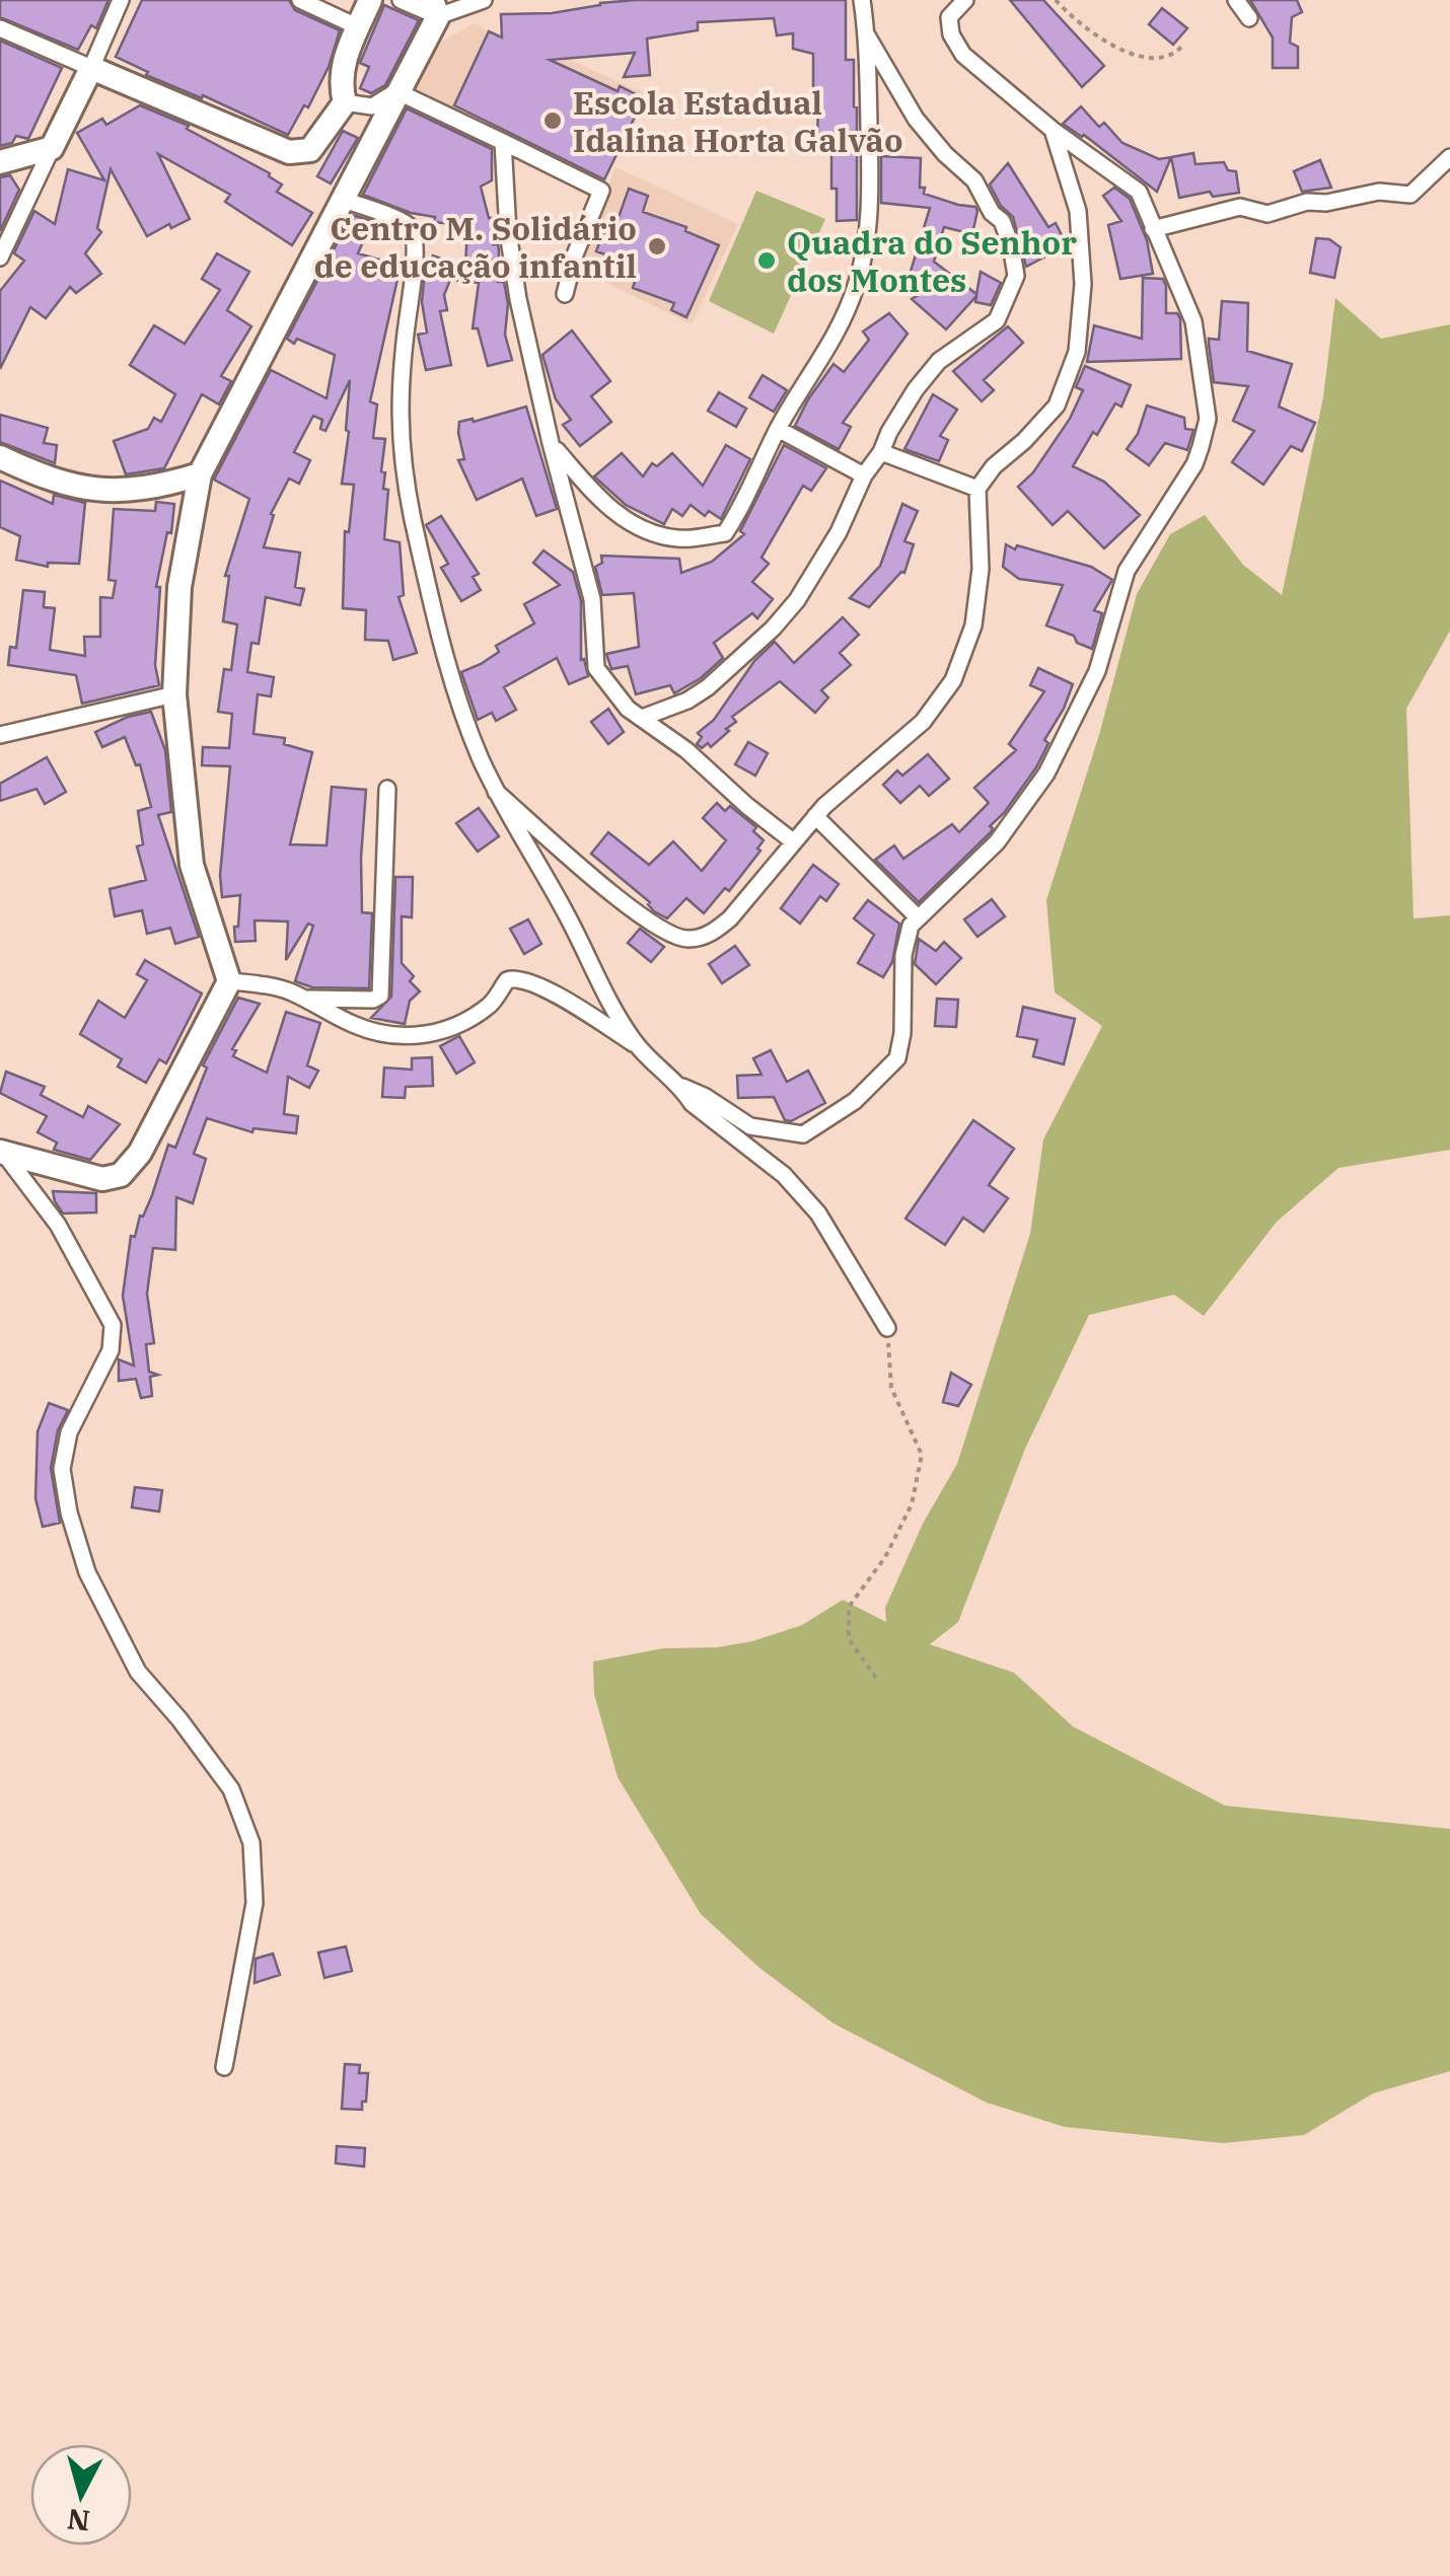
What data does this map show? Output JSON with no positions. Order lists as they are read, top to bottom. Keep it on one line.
{"places":["Escola Estadual Idalina Horta Galvão","Centro M. Solidário de educação infantil","Quadra do Senhor dos Montes"],"north":"bottom"}
